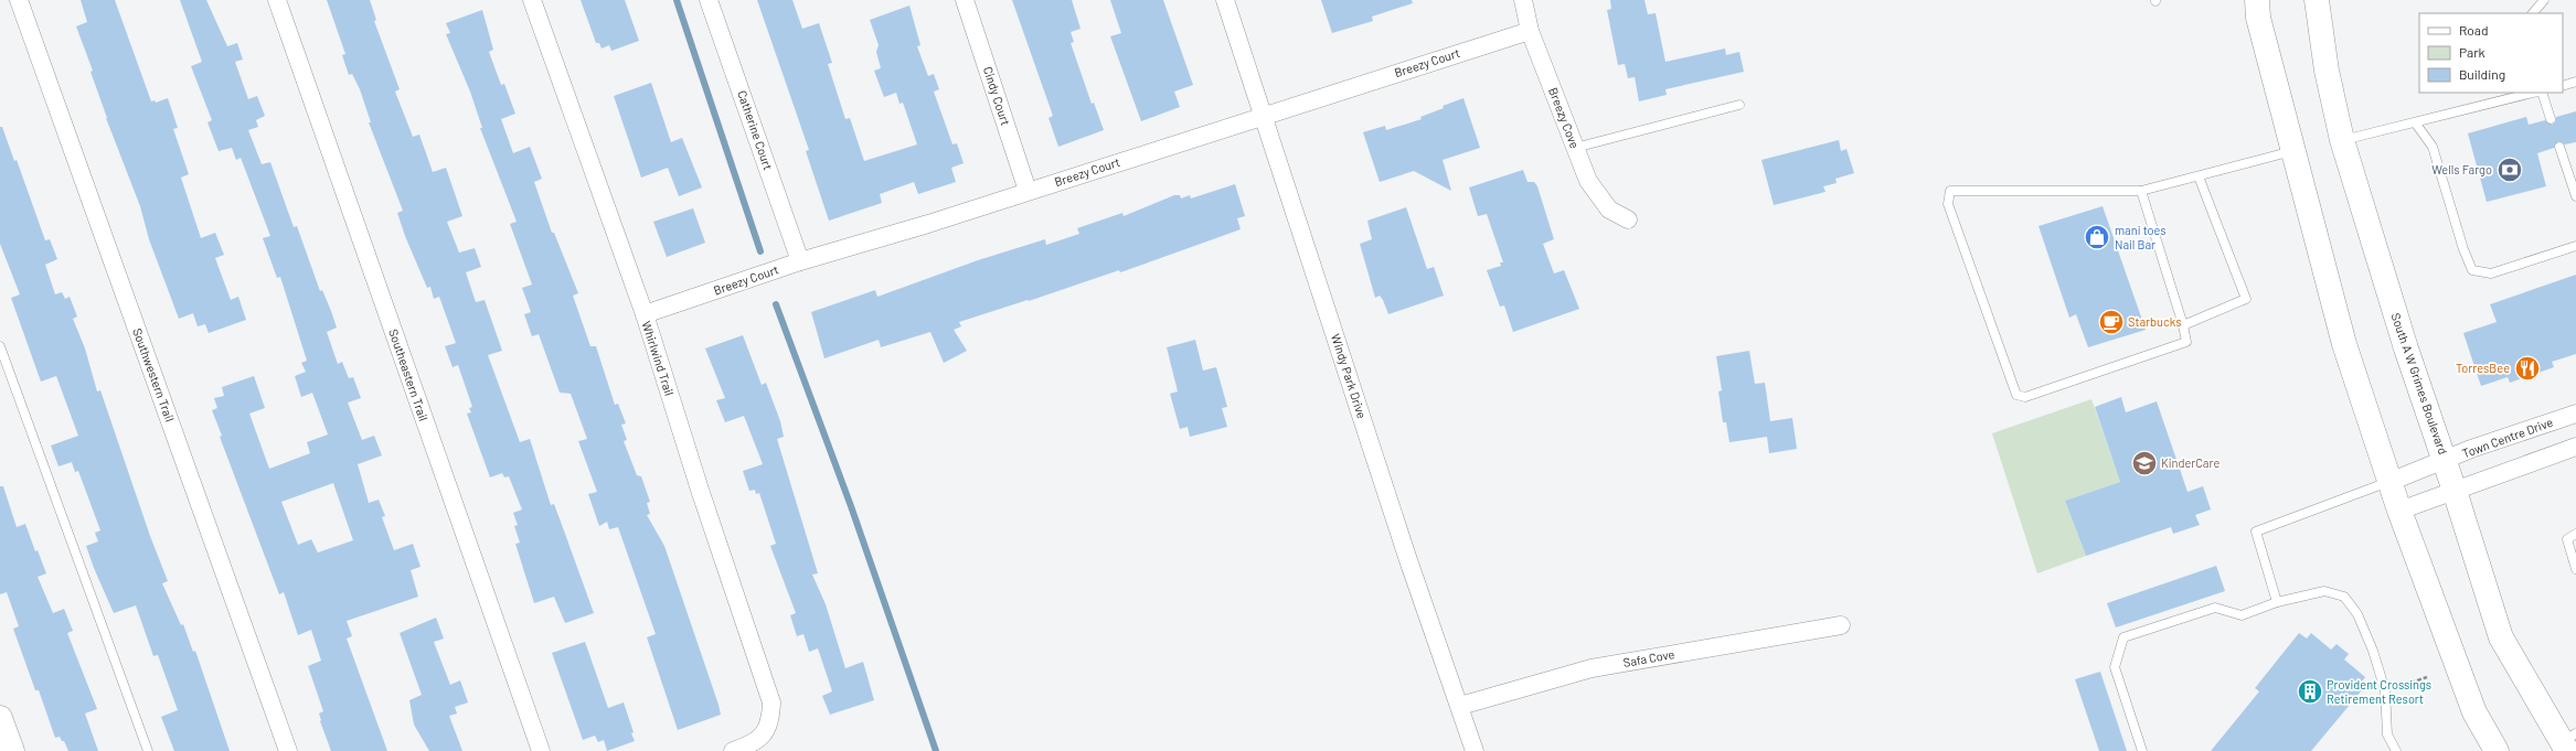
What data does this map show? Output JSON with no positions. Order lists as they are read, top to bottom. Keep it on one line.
{"streets":{"main road":["South A W Grimes Boulevard"],"street":["Breezy Court","Cindy Court","Breezy Cove","Catherine Court","Whirlwind Trail","Southwestern Trail","Southeastern Trail","Windy Park Drive","Town Centre Drive","Safa Cove"]},"crossings":[["Breezy Court","Cindy Court"],["Breezy Court","Breezy Cove"],["Breezy Court","Catherine Court"],["Breezy Court","Whirlwind Trail"],["Breezy Court","Windy Park Drive"],["Windy Park Drive","Safa Cove"],["South A W Grimes Boulevard","Town Centre Drive"]],"places":{"bank":["Wells Fargo"],"shop":["mani toes Nail Bar"],"cafe":["Starbucks"],"restaurant":["TorresBee"],"school or university":["KinderCare"],"building":["Provident Crossings Retirement Resort"]},"legend":["Road","Park","Building"]}
